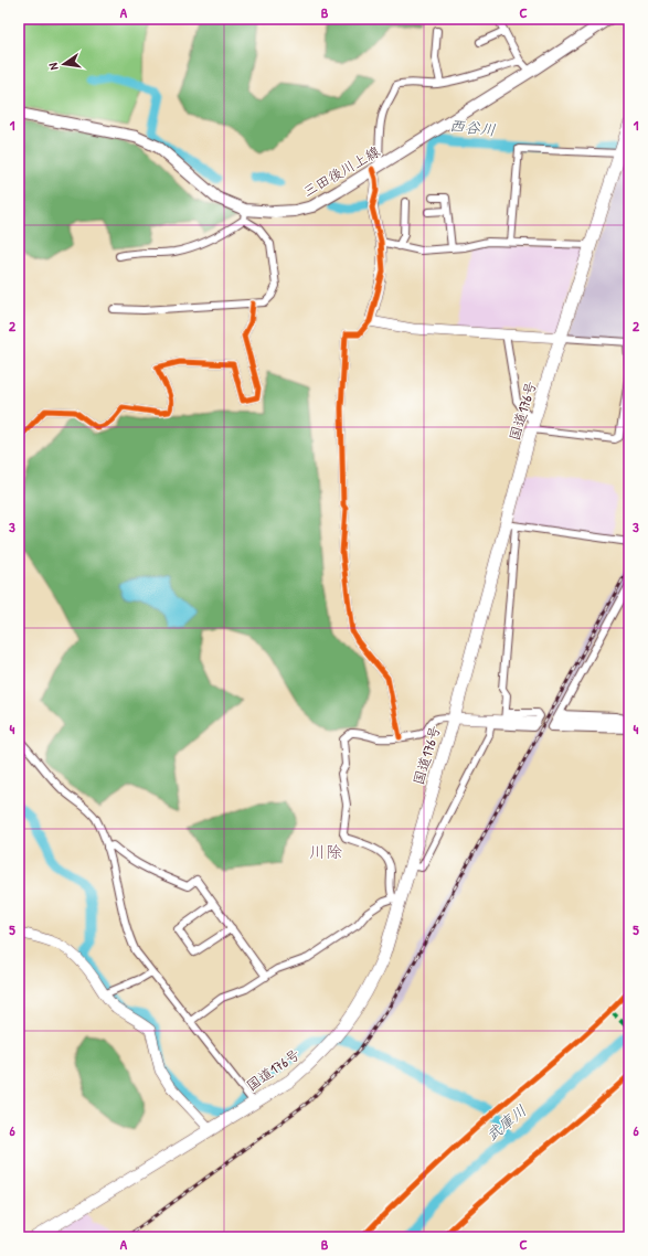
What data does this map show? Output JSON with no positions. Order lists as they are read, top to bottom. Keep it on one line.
{"streets":{"highway":["国道176号"],"main road":["三田後川上線"]},"districts":["川除"],"water":["西谷川","武庫川"],"north":"left","grid":{"columns":["A","B","C"],"rows":["1","2","3","4","5","6"]}}
